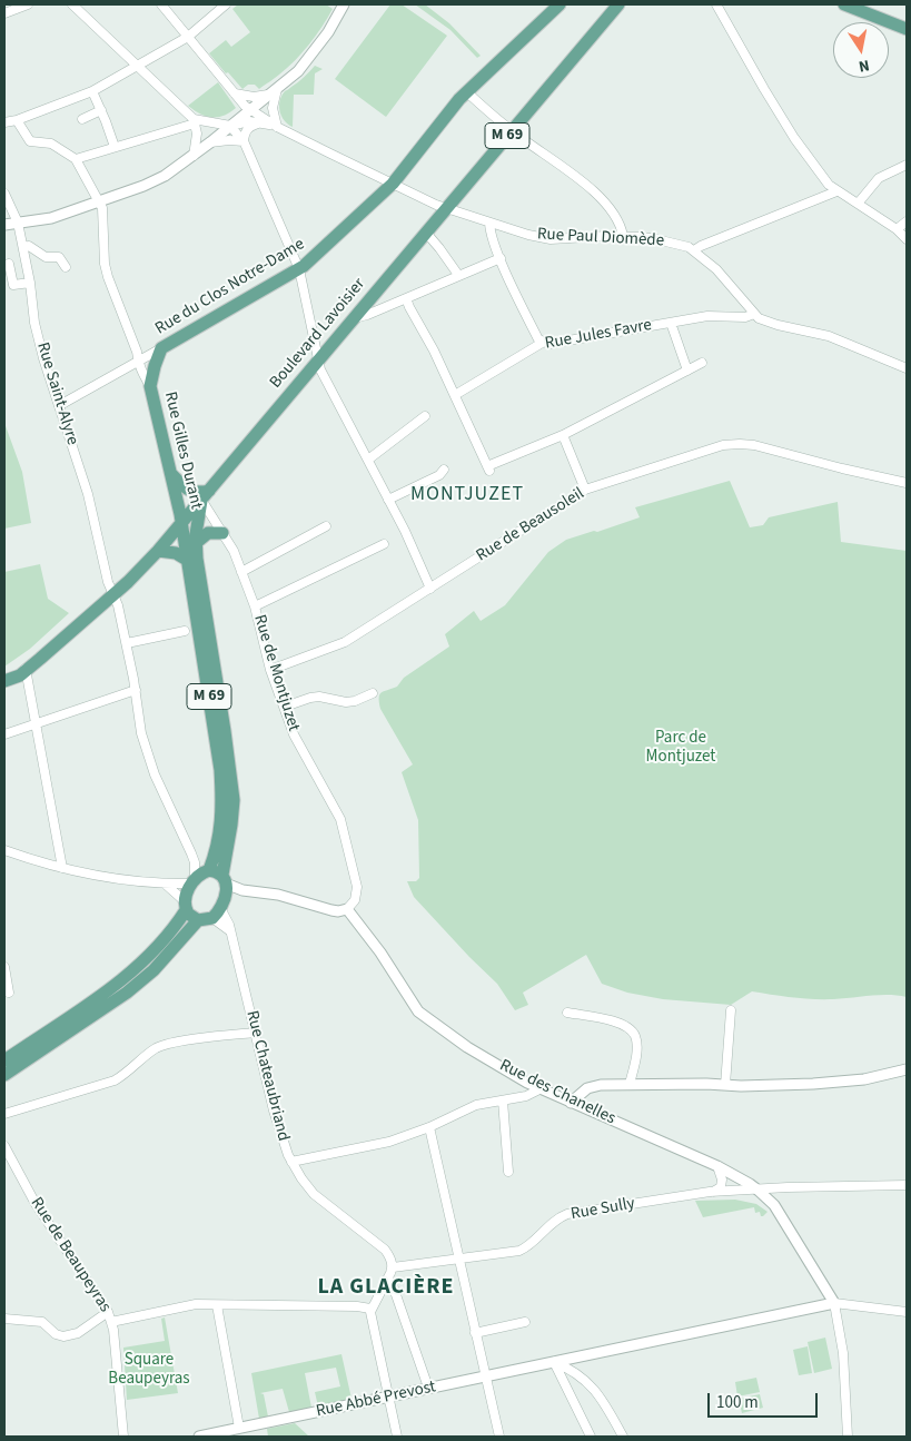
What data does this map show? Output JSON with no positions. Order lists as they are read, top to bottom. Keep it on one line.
{"streets":{"main road":["M 69","Rue du Clos Notre-Dame","Boulevard Lavoisier","Rue Gilles Durant"],"street":["Rue Paul Diomède","Rue Jules Favre","Rue Saint-Alyre","Rue de Beausoleil","Rue de Montjuzet","Rue Chateaubriand","Rue des Chanelles","Rue Sully","Rue de Beaupeyras","Rue Abbé Prevost"]},"crossings":[["M 69","Boulevard Lavoisier"],["M 69","Rue Gilles Durant"],["M 69","Rue de Montjuzet"],["Rue Paul Diomède","Rue du Clos Notre-Dame"],["Rue Paul Diomède","Boulevard Lavoisier"],["Rue Paul Diomède","Rue Jules Favre"],["Rue du Clos Notre-Dame","Rue Saint-Alyre"],["Rue du Clos Notre-Dame","Rue Gilles Durant"],["Boulevard Lavoisier","Rue Saint-Alyre"],["Boulevard Lavoisier","Rue Gilles Durant"],["Boulevard Lavoisier","Rue de Montjuzet"],["Rue de Beausoleil","Rue de Montjuzet"],["Rue de Montjuzet","Rue des Chanelles"],["Rue Chateaubriand","Rue Sully"],["Rue des Chanelles","Rue Sully"],["Rue des Chanelles","Rue Abbé Prevost"]],"districts":["MONTJUZET","LA GLACIÈRE"],"parks":["Parc de Montjuzet","Square Beaupeyras"],"scale_bar":"100 m","north":"bottom"}
